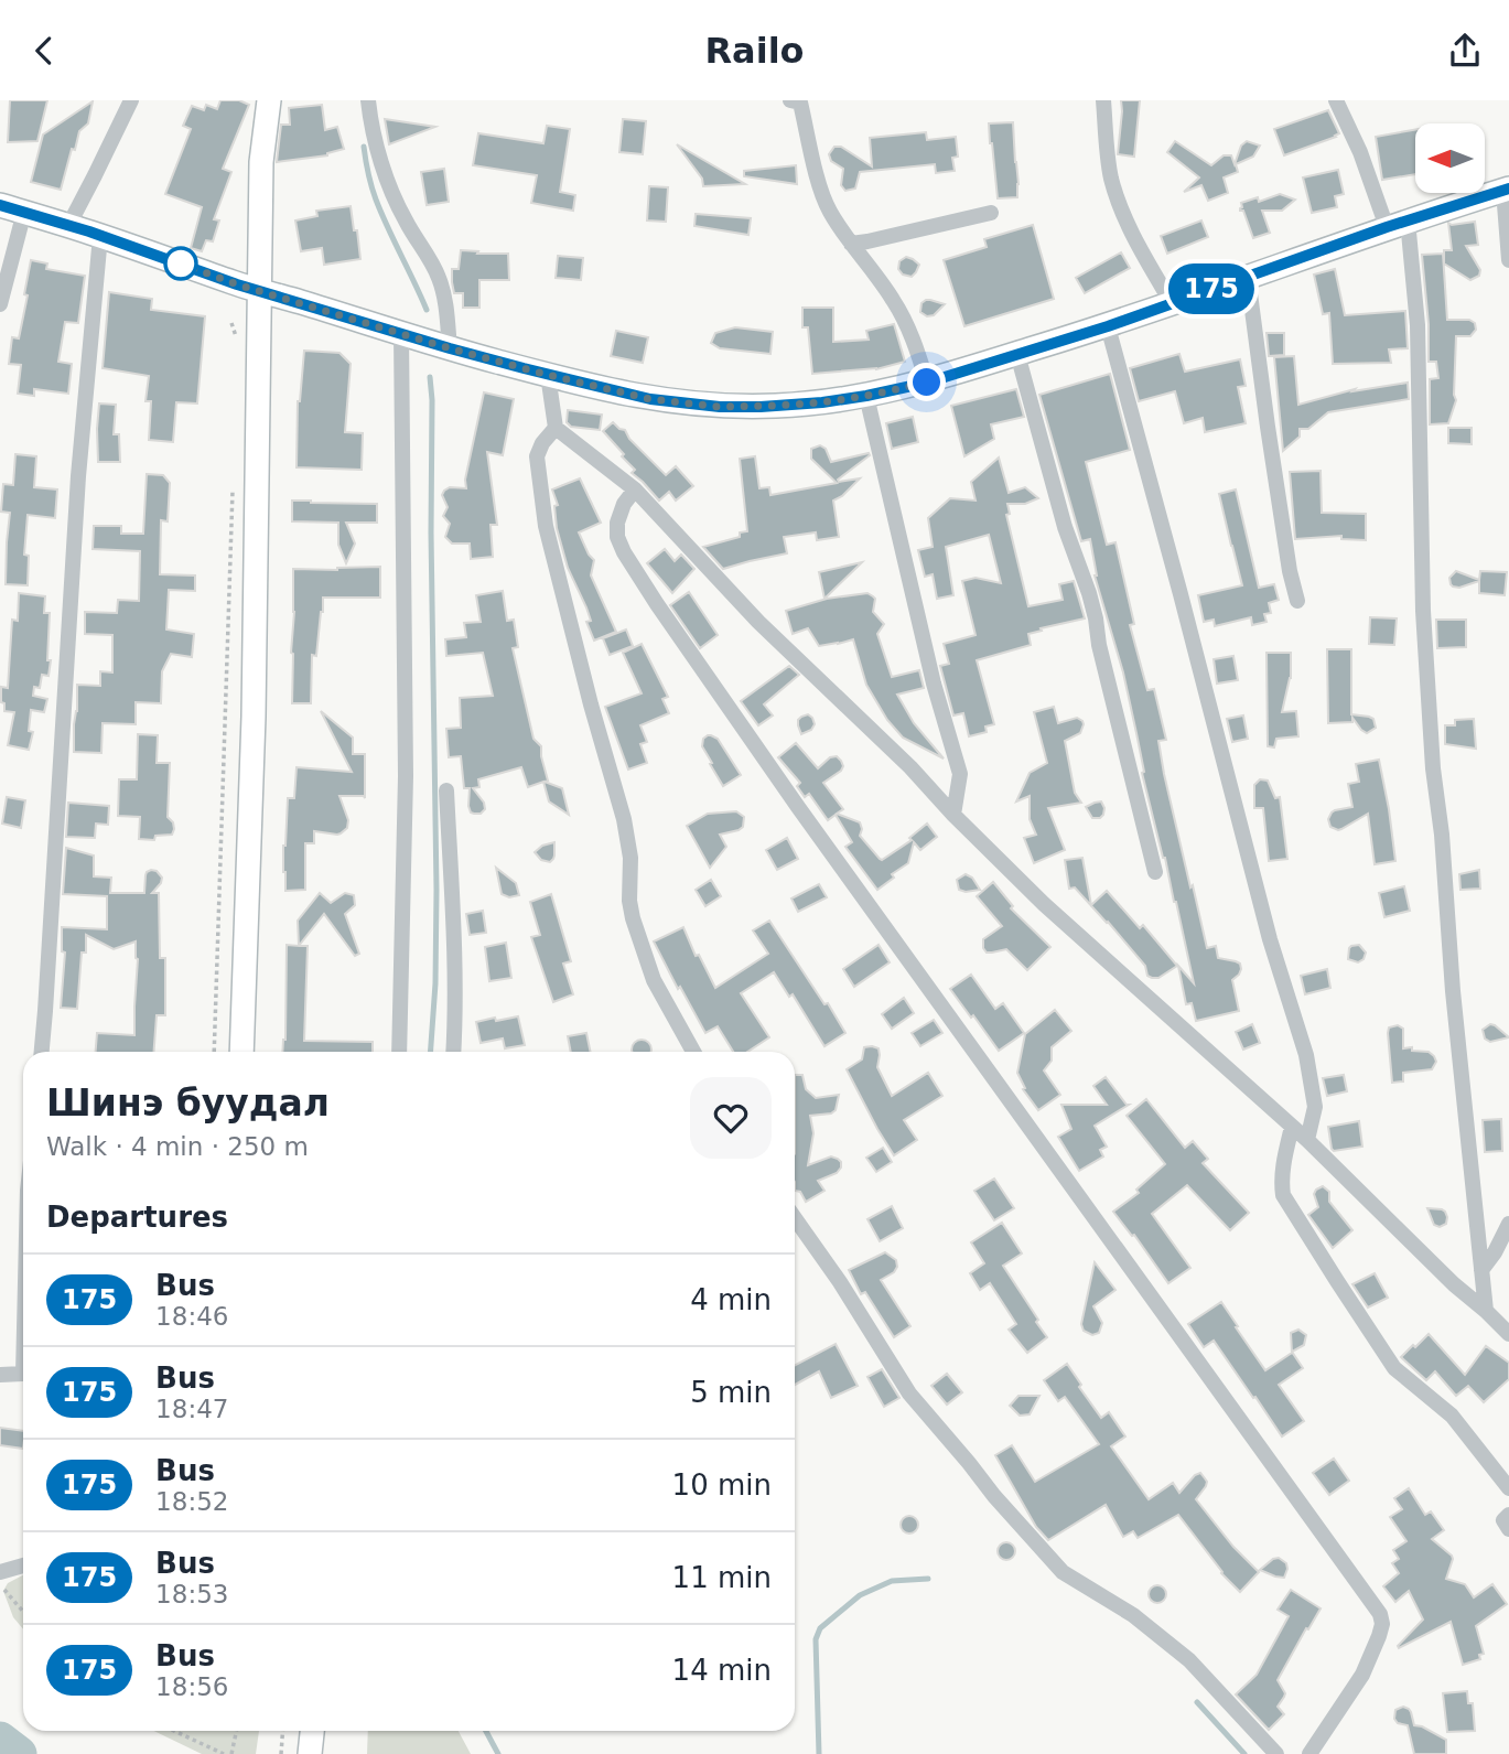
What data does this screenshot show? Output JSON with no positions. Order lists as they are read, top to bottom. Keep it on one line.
{"lines":["bus line 175"],"north":"left","page":{"header":"Railo","on_map":"175","heading":[["Шинэ буудал","Walk · 4 min · 250 m"],"Departures"],"list":[{"mark":"175","name":"Bus","note":"18:46","value":"4 min"},{"mark":"175","name":"Bus","note":"18:47","value":"5 min"},{"mark":"175","name":"Bus","note":"18:52","value":"10 min"},{"mark":"175","name":"Bus","note":"18:53","value":"11 min"},{"mark":"175","name":"Bus","note":"18:56","value":"14 min"}]}}
